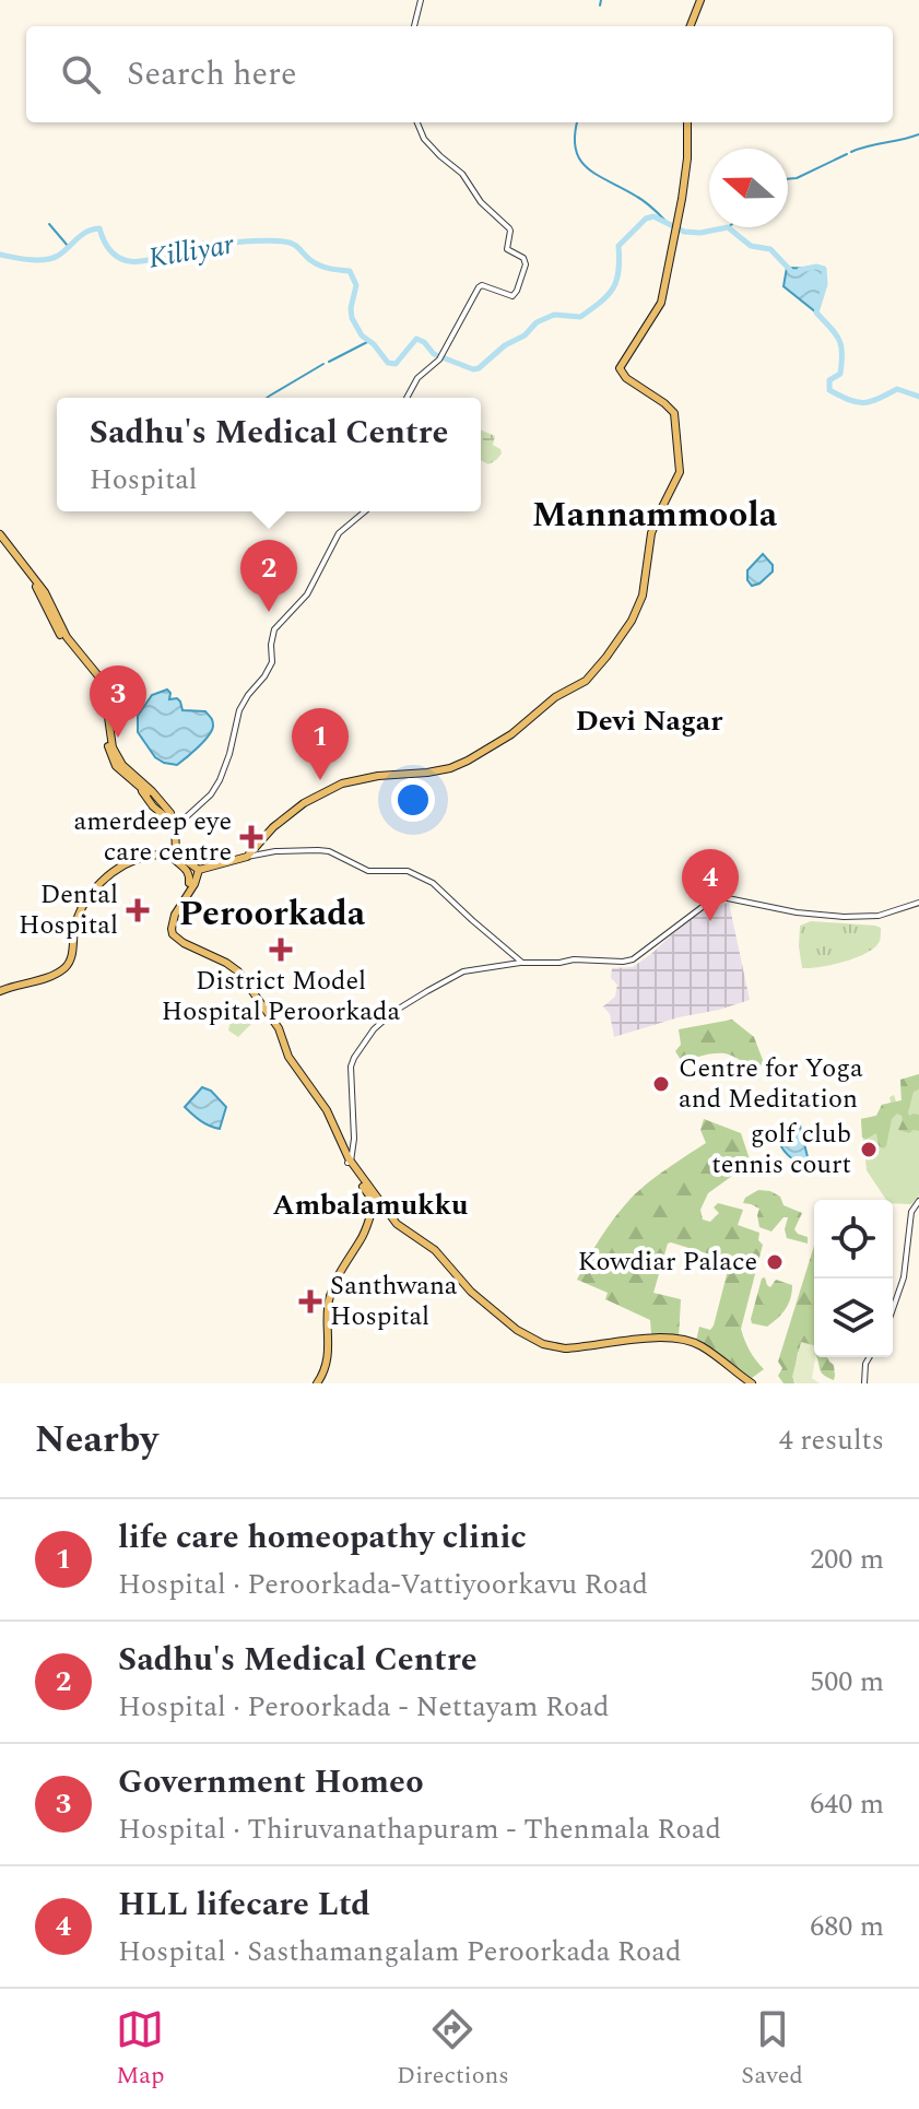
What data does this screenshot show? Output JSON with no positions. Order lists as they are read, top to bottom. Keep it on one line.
{"districts":["Mannammoola","Devi Nagar","Peroorkada","Ambalamukku"],"water":["Killiyar"],"places":{"health":["amerdeep eye care centre","Dental Hospital","District Model Hospital Peroorkada","Santhwana Hospital"],"other":["Centre for Yoga and Meditation","golf club tennis court","Kowdiar Palace"]},"north":"left","page":{"search":"Search here","popup":["Sadhu's Medical Centre","Hospital"],"pins":["2","3","1","4"],"heading":["Nearby","4 results"],"list":[{"mark":"1","name":"life care homeopathy clinic","note":"Hospital · Peroorkada-Vattiyoorkavu Road","value":"200 m"},{"mark":"2","name":"Sadhu's Medical Centre","note":"Hospital · Peroorkada - Nettayam Road","value":"500 m"},{"mark":"3","name":"Government Homeo","note":"Hospital · Thiruvanathapuram - Thenmala Road","value":"640 m"},{"mark":"4","name":"HLL lifecare Ltd","note":"Hospital · Sasthamangalam Peroorkada Road","value":"680 m"}],"nav":["Map","Directions","Saved"]}}
